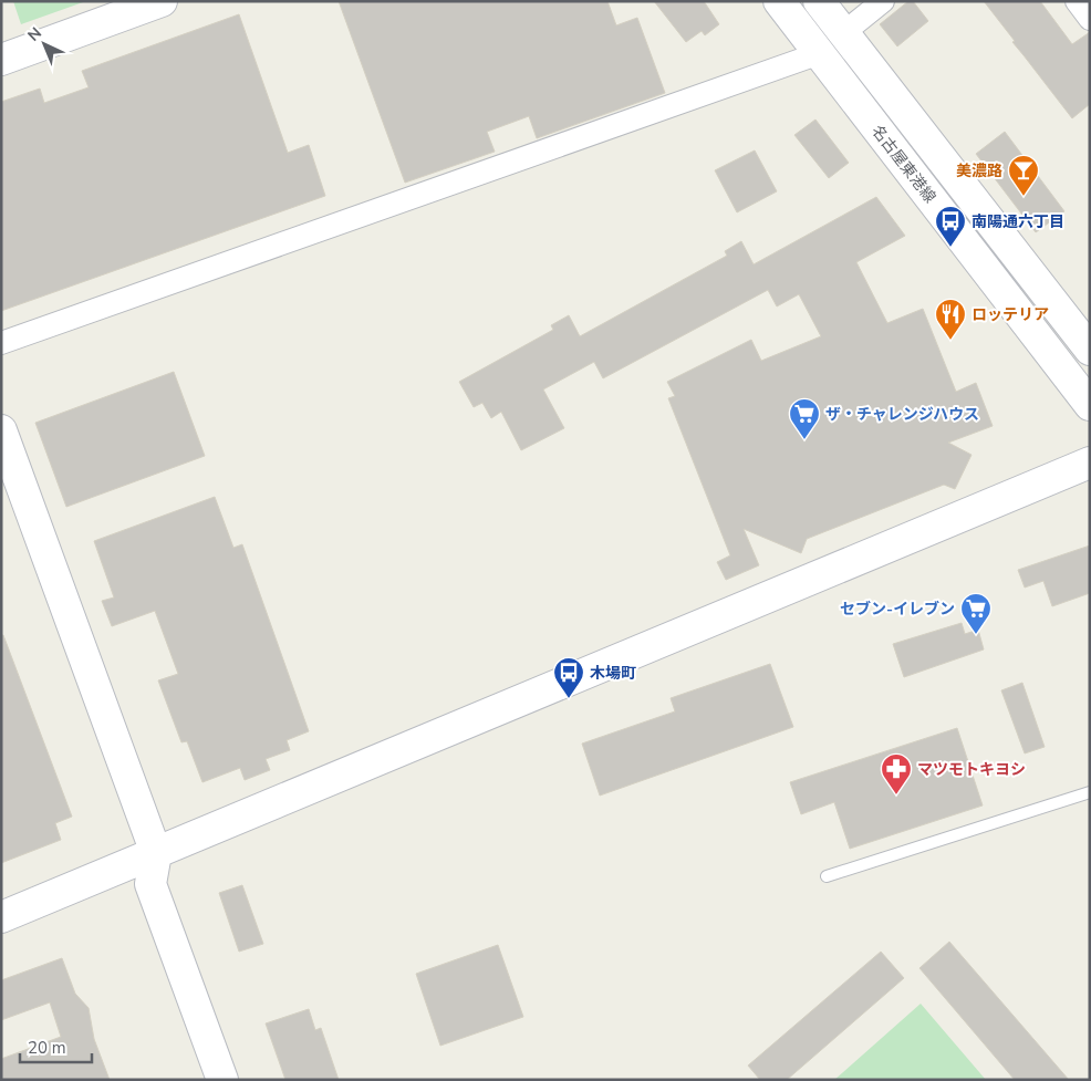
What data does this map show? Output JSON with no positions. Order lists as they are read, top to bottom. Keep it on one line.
{"streets":{"street":["名古屋東港線"]},"places":{"bar":["美濃路"],"bus stop":["南陽通六丁目","木場町"],"restaurant":["ロッテリア"],"supermarket":["ザ・チャレンジハウス","セブン-イレブン"],"pharmacy":["マツモトキヨシ"]},"scale_bar":"20 m","north":"top left"}
